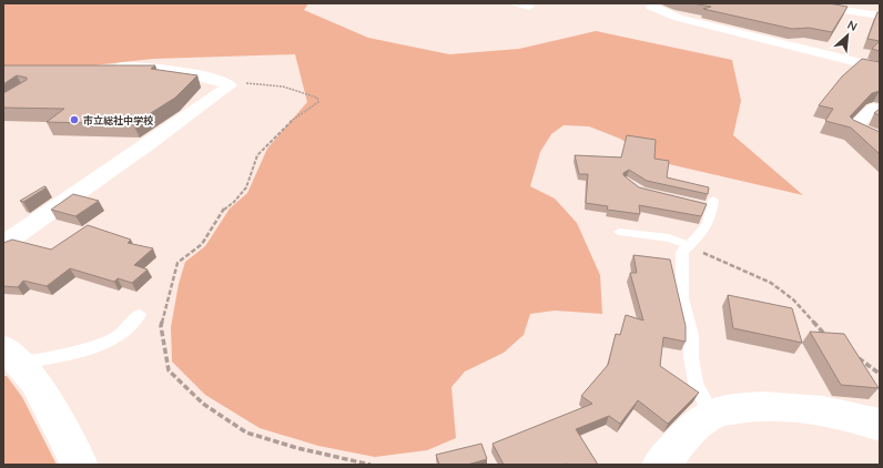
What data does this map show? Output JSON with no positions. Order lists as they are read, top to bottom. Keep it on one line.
{"places":["市立総社中学校"],"north":"top right"}
